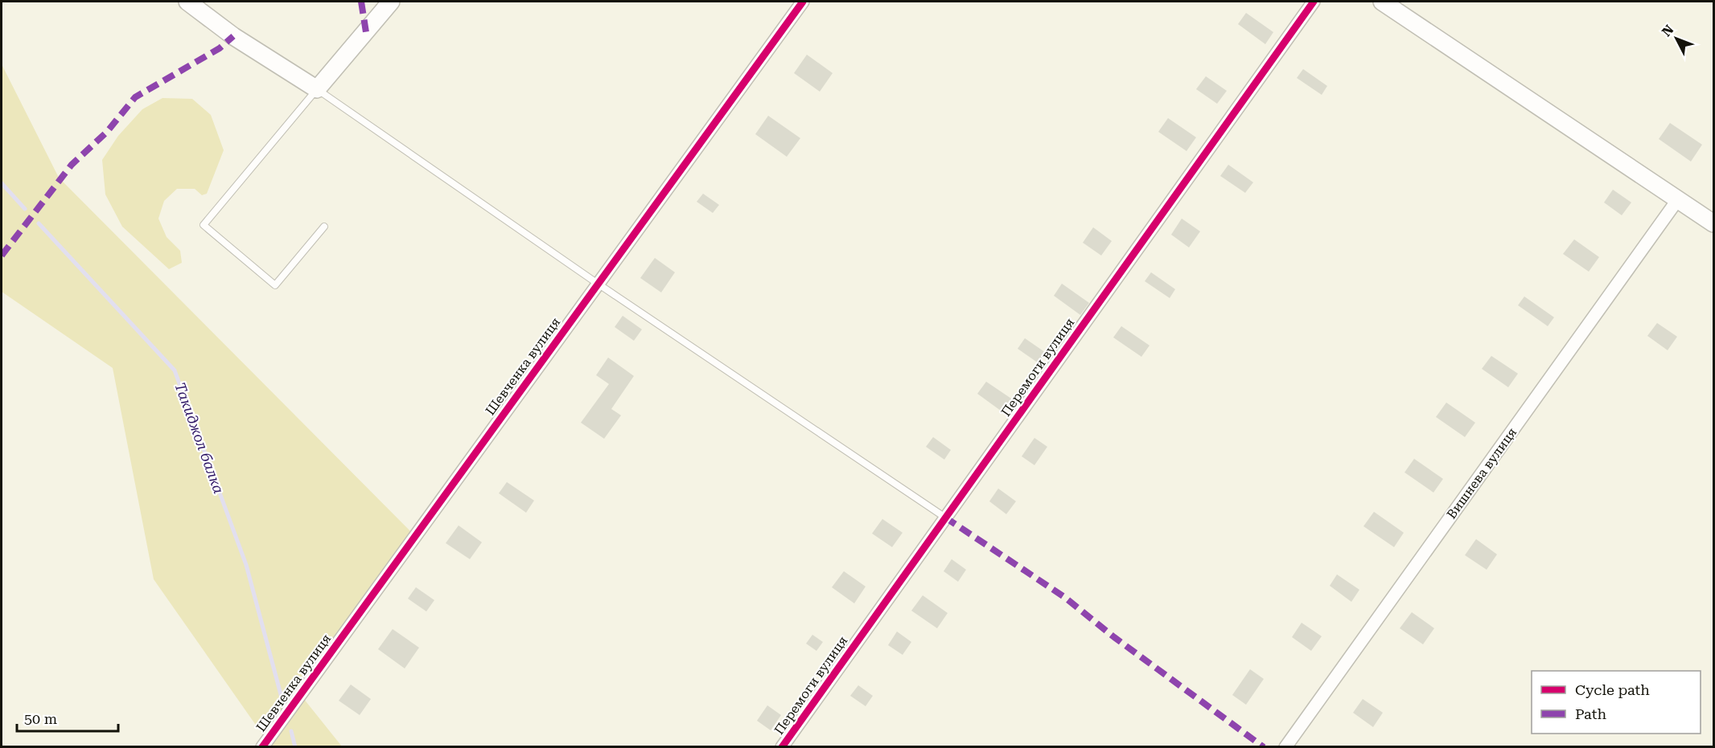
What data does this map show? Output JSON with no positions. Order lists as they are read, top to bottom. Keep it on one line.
{"streets":{"street":["Шевченка вулиця","Перемоги вулиця","Вишнева вулиця"]},"water":["Такиджол балка"],"legend":["Cycle path","Path"],"scale_bar":"50 m","north":"top left"}
